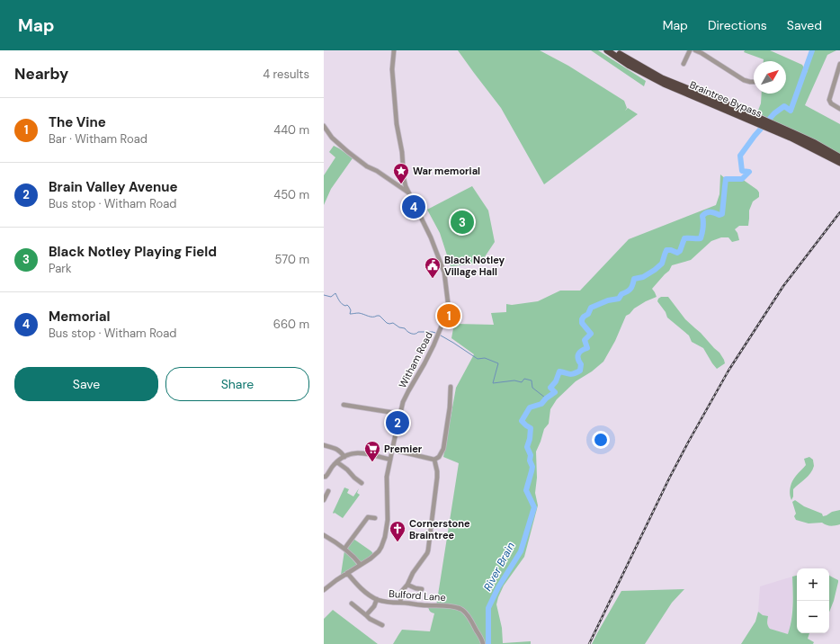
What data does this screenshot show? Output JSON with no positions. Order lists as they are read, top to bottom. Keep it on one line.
{"streets":{"highway":["Braintree Bypass"],"street":["Witham Road","Bulford Lane"]},"crossings":[["Witham Road","Bulford Lane"]],"water":["River Brain"],"places":{"place":["War memorial"],"public building":["Black Notley Village Hall"],"supermarket":["Premier"],"church":["Cornerstone Braintree"]},"north":"top right","page":{"header":"Map","nav":["Map","Directions","Saved"],"heading":["Nearby","4 results"],"list":[{"mark":"1","name":"The Vine","note":"Bar · Witham Road","value":"440 m"},{"mark":"2","name":"Brain Valley Avenue","note":"Bus stop · Witham Road","value":"450 m"},{"mark":"3","name":"Black Notley Playing Field","note":"Park","value":"570 m"},{"mark":"4","name":"Memorial","note":"Bus stop · Witham Road","value":"660 m"}],"pins":["4","3","1","2"],"buttons":["Save","Share"],"map_buttons":["+","−"]}}
